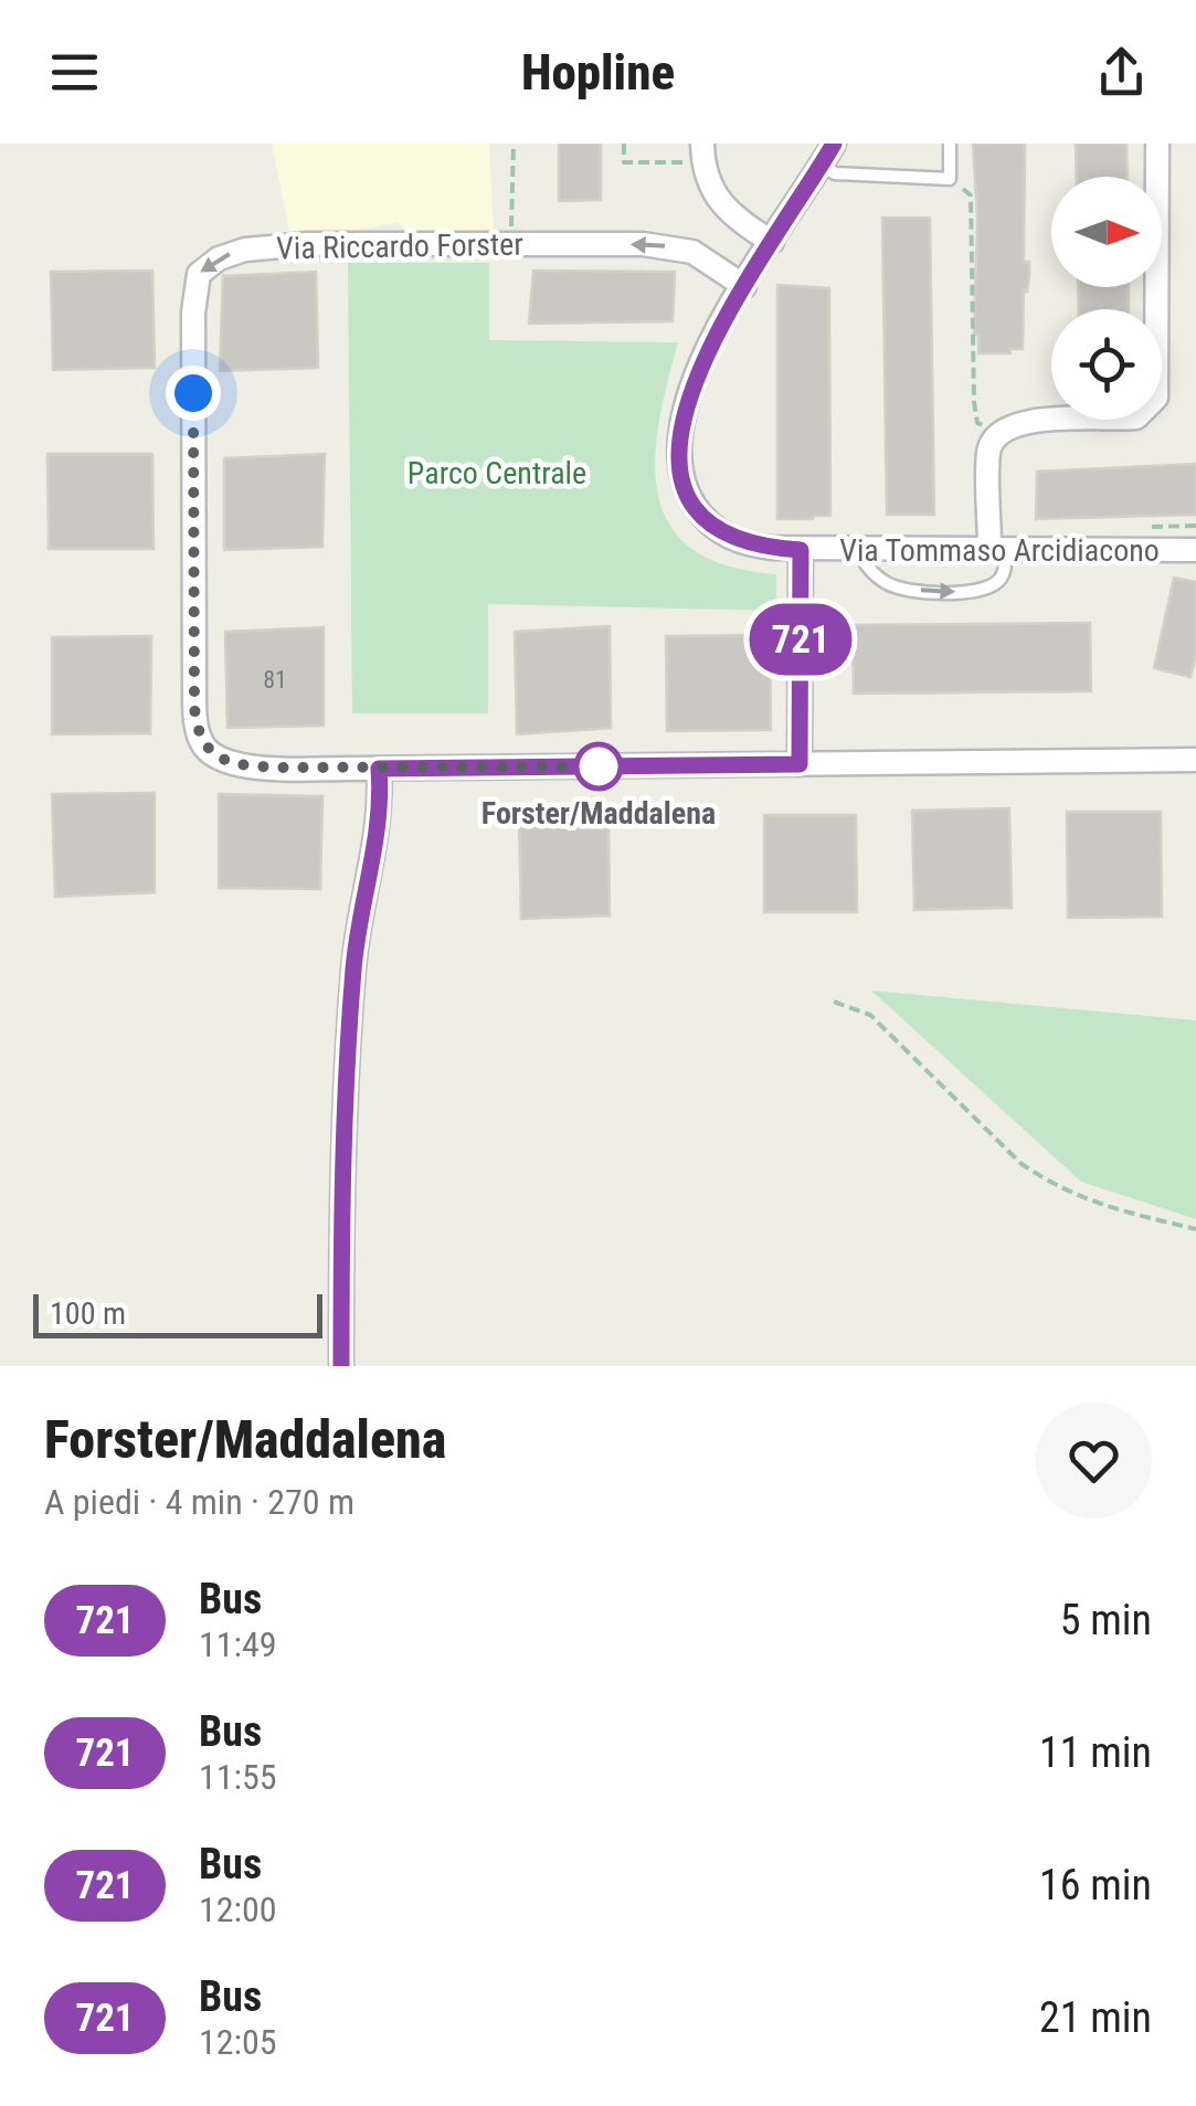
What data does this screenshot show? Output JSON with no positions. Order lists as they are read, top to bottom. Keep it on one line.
{"streets":{"street":["Via Riccardo Forster","Via Tommaso Arcidiacono"]},"crossings":[["Via Riccardo Forster","Via Tommaso Arcidiacono"]],"parks":["Parco Centrale"],"places":["Forster/Maddalena"],"lines":["bus line 721"],"house_numbers":["81"],"scale_bar":"100 m","north":"right","page":{"header":"Hopline","on_map":"721","scale":"100 m","heading":["Forster/Maddalena","A piedi · 4 min · 270 m"],"list":[{"mark":"721","name":"Bus","note":"11:49","value":"5 min"},{"mark":"721","name":"Bus","note":"11:55","value":"11 min"},{"mark":"721","name":"Bus","note":"12:00","value":"16 min"},{"mark":"721","name":"Bus","note":"12:05","value":"21 min"}]}}
